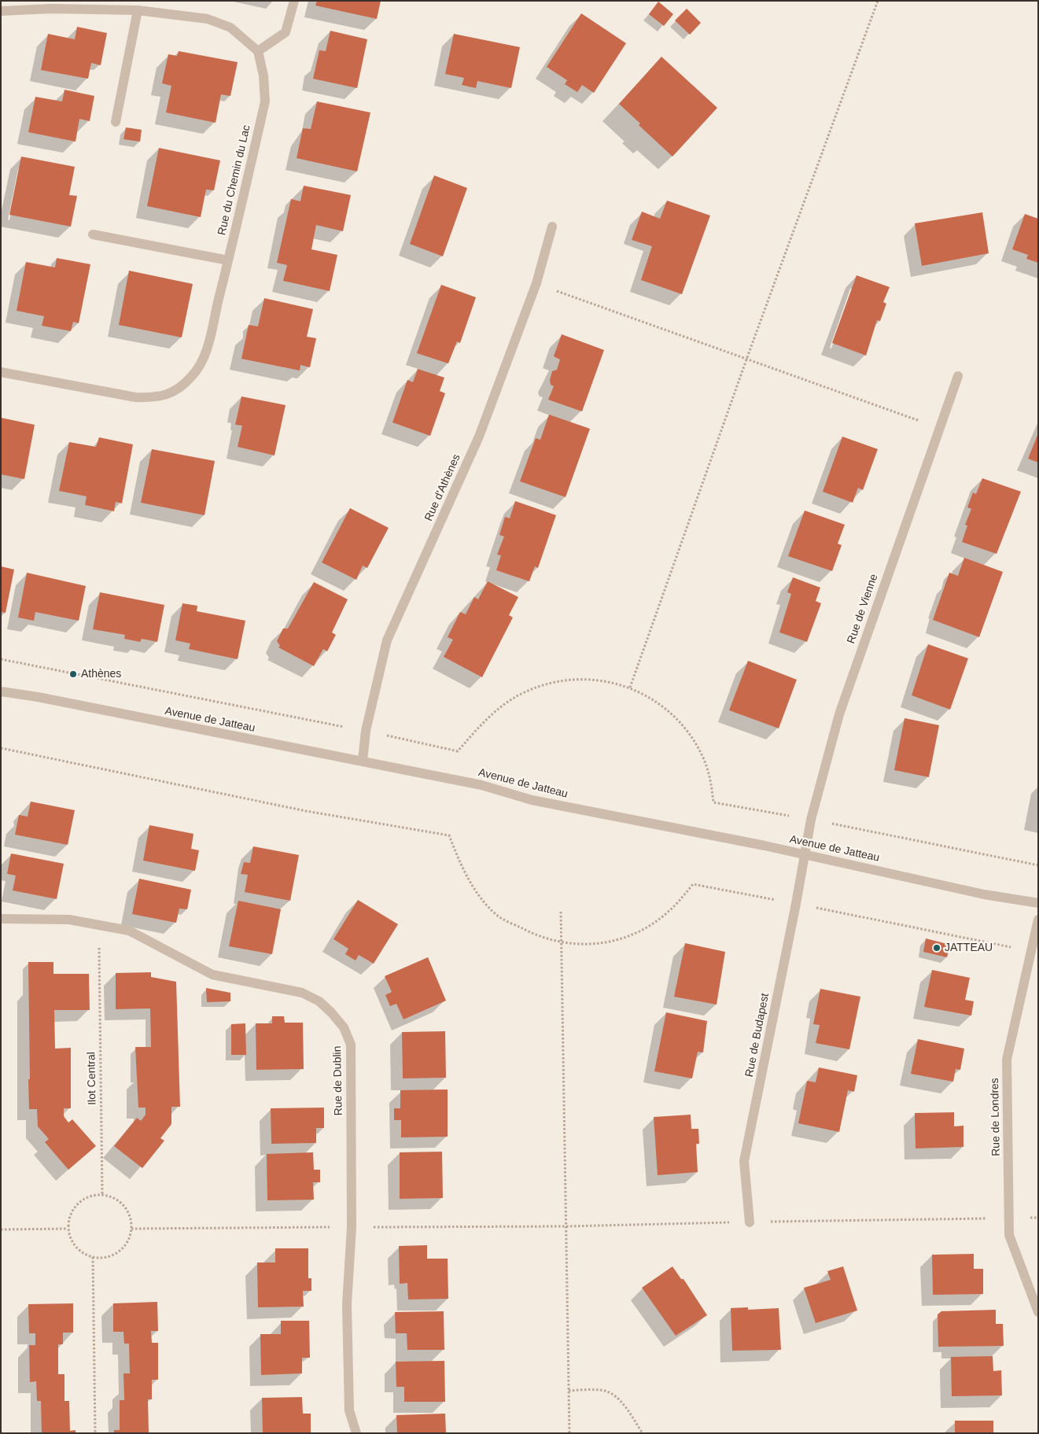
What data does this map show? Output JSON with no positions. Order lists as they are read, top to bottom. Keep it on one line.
{"streets":{"street":["Rue du Chemin du Lac","Rue d'Athènes","Rue de Vienne","Avenue de Jatteau","Rue de Budapest","Rue de Dublin","Rue de Londres"],"path":["Ilot Central"]},"crossings":[["Rue d'Athènes","Avenue de Jatteau"],["Rue de Vienne","Avenue de Jatteau"],["Rue de Vienne","Rue de Budapest"],["Avenue de Jatteau","Rue de Budapest"],["Ilot Central","Rue de Dublin"]],"places":["Athènes","JATTEAU"]}
